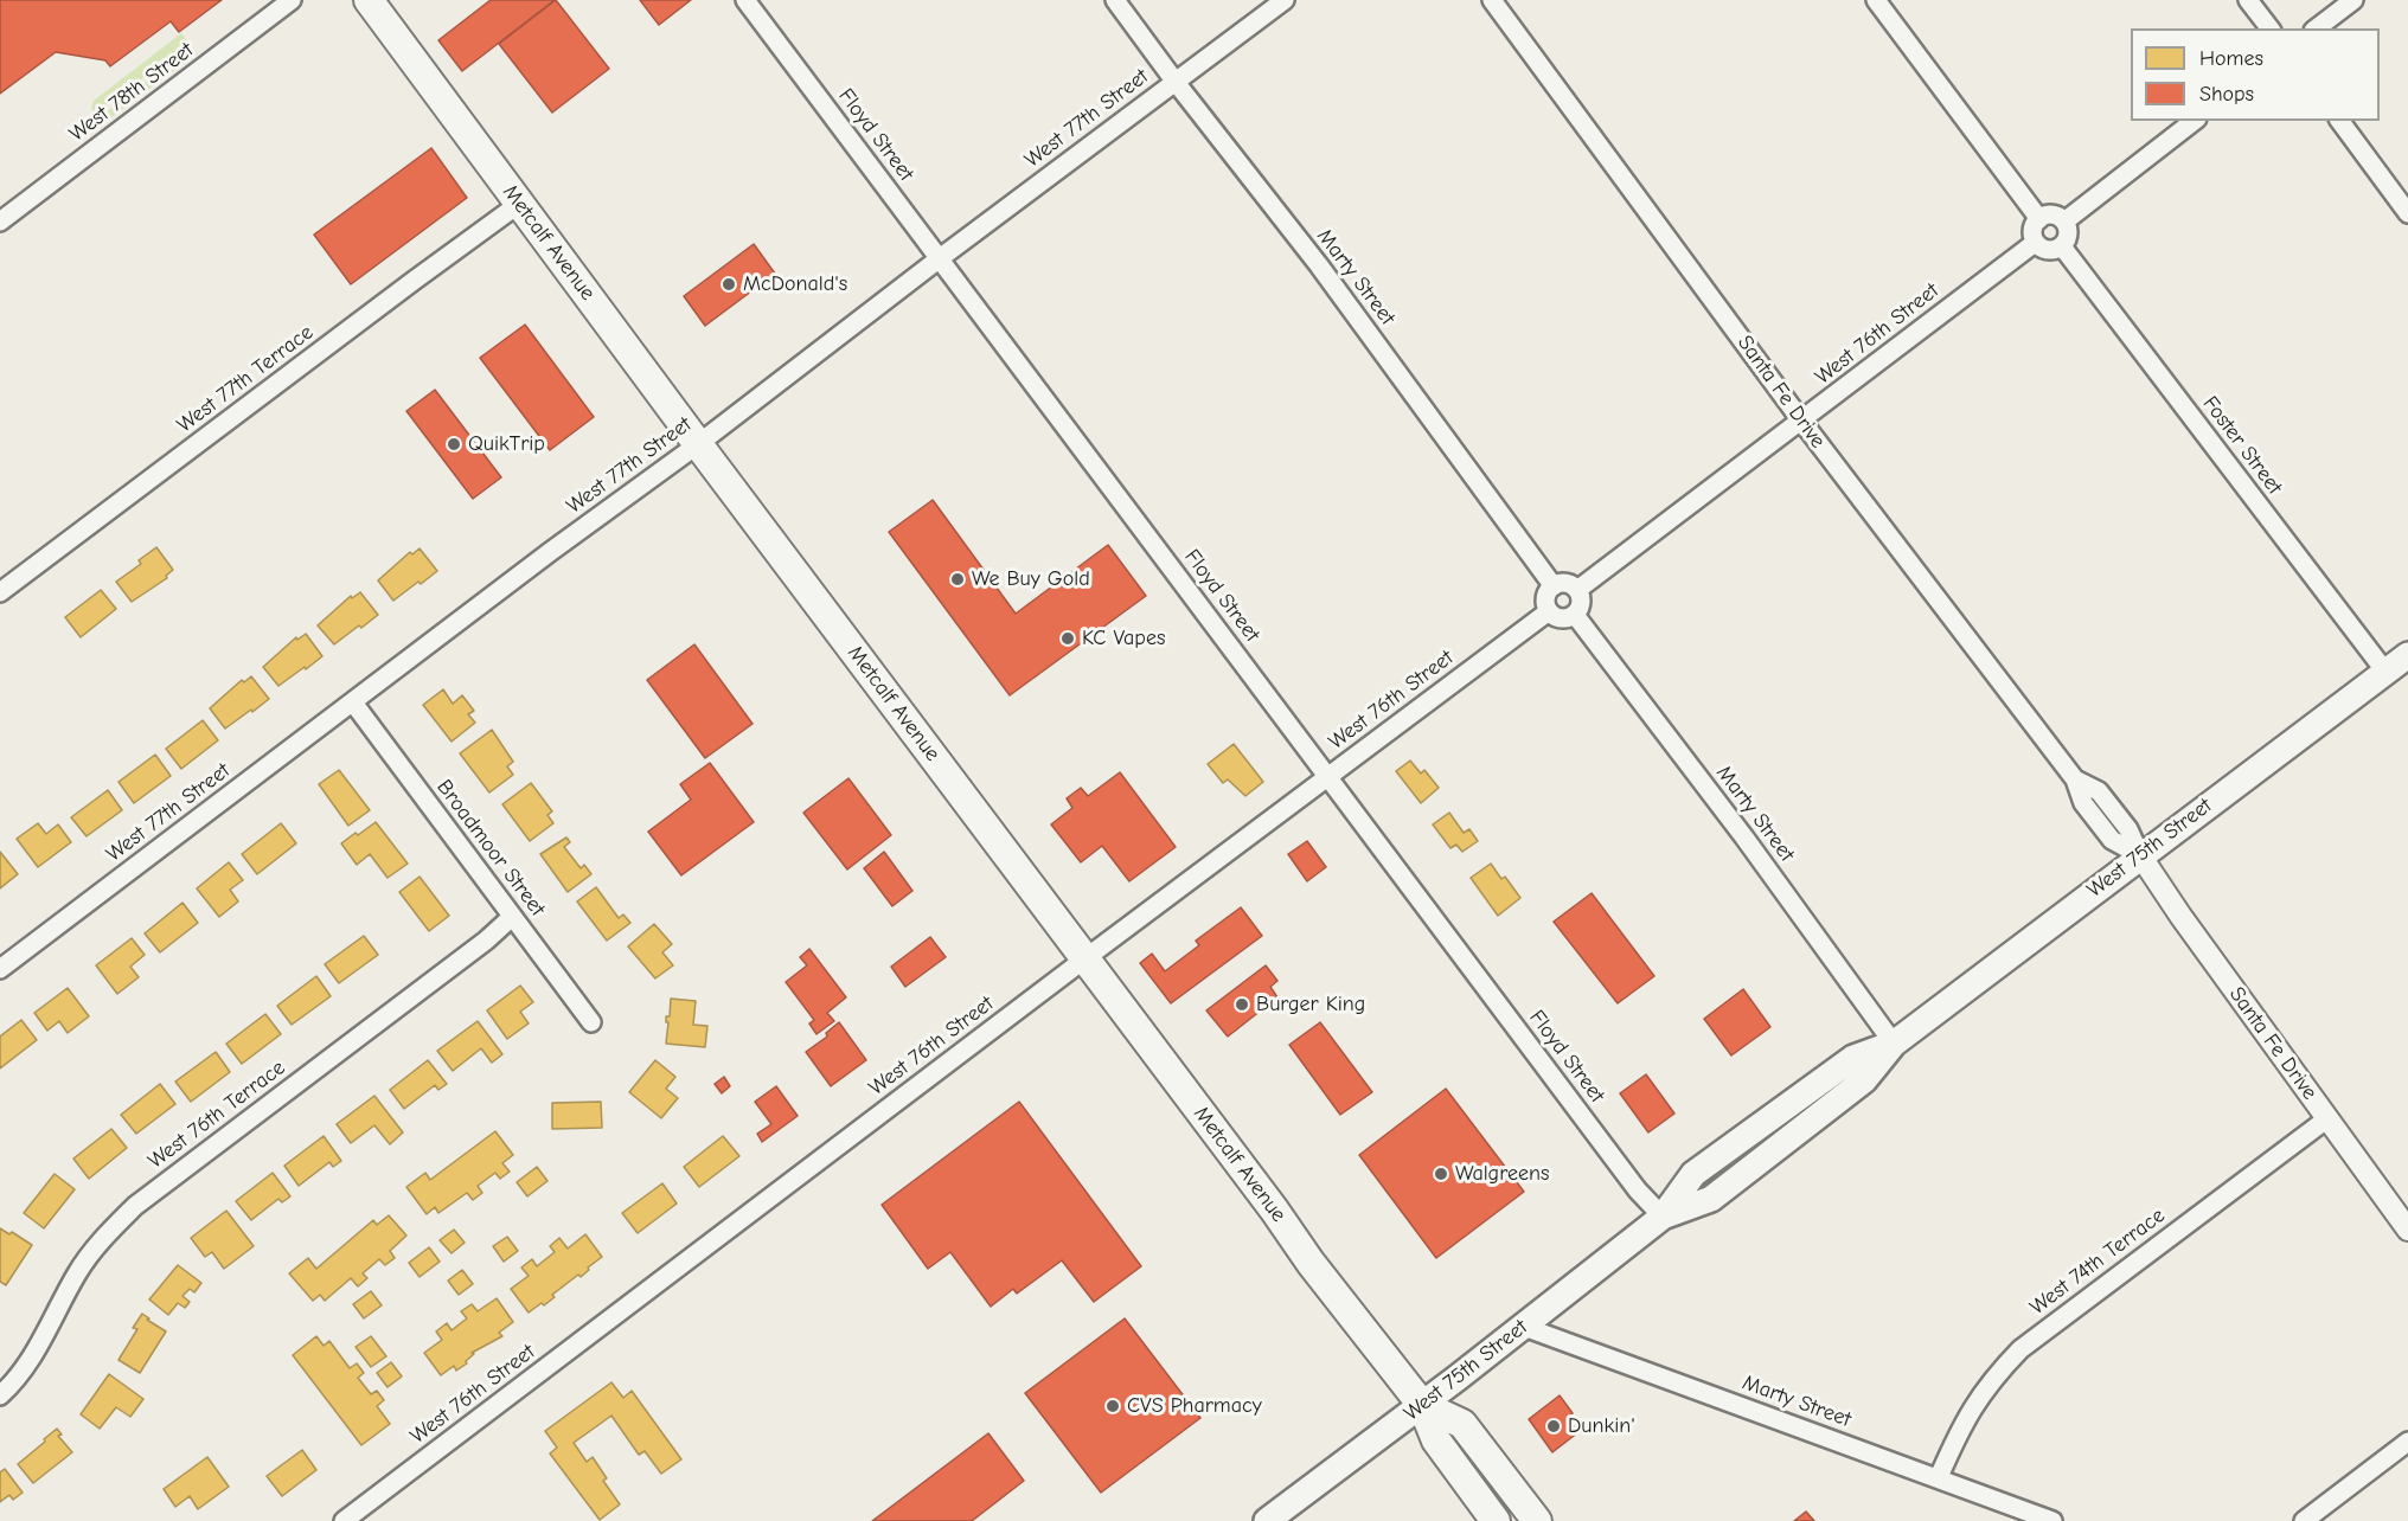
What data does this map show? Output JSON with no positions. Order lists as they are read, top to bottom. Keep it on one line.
{"streets":{"main road":["Metcalf Avenue","West 75th Street"],"street":["West 78th Street","West 77th Street","Floyd Street","Marty Street","West 76th Street","West 77th Terrace","Santa Fe Drive","Foster Street","Broadmoor Street","West 76th Terrace","West 74th Terrace"]},"crossings":[["West 77th Street","Floyd Street"],["West 77th Street","Metcalf Avenue"],["West 77th Street","Marty Street"],["West 77th Street","Broadmoor Street"],["Floyd Street","West 76th Street"],["Floyd Street","West 75th Street"],["Metcalf Avenue","West 76th Street"],["Metcalf Avenue","West 77th Terrace"],["Metcalf Avenue","West 75th Street"],["Marty Street","West 76th Street"],["Marty Street","West 75th Street"],["Marty Street","West 74th Terrace"],["West 76th Street","Santa Fe Drive"],["West 76th Street","Foster Street"],["Santa Fe Drive","West 75th Street"],["Santa Fe Drive","West 74th Terrace"],["Foster Street","West 75th Street"],["Broadmoor Street","West 76th Terrace"]],"places":["McDonald's","QuikTrip","We Buy Gold","KC Vapes","Burger King","Walgreens","CVS Pharmacy","Dunkin'"],"legend":["Homes","Shops"]}
